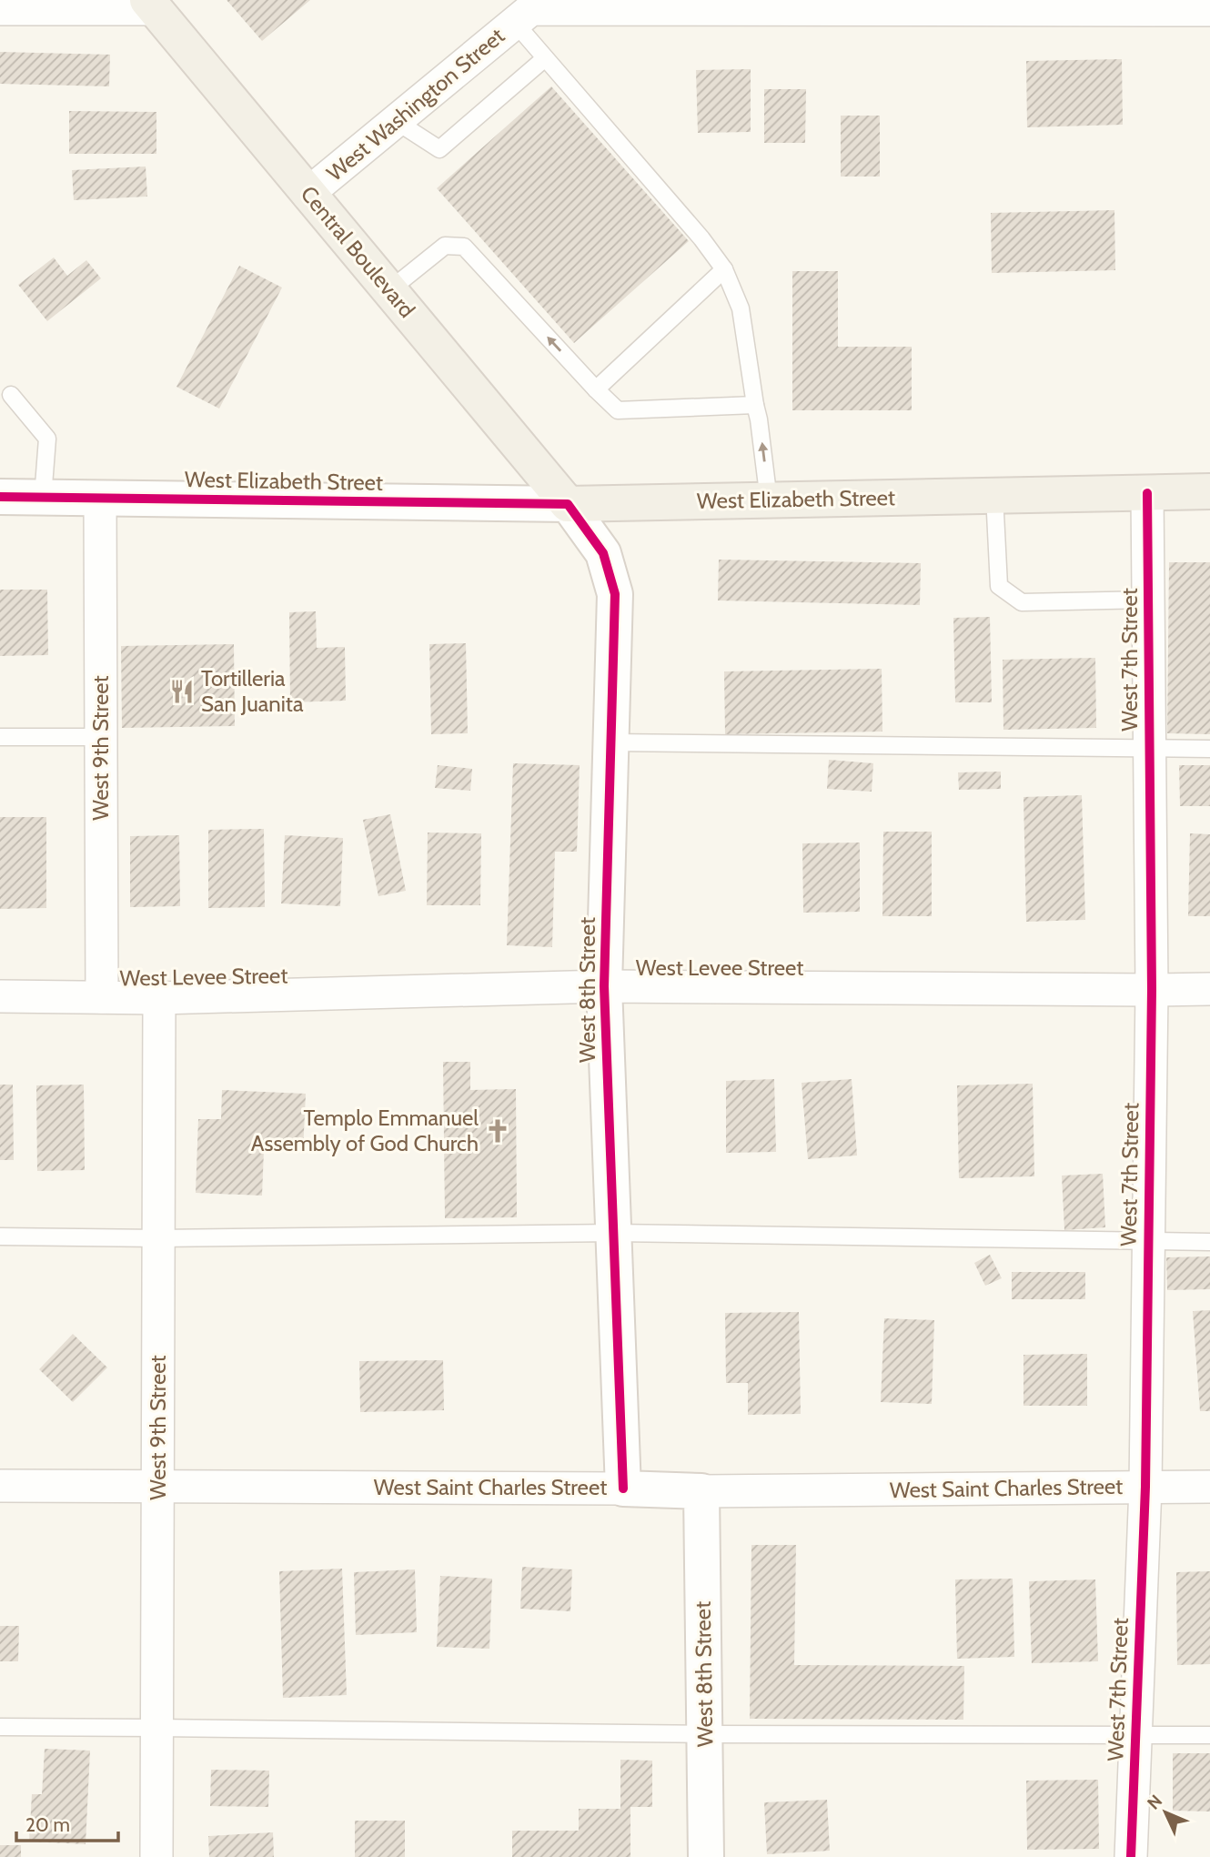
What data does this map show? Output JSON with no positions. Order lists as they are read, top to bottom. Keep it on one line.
{"streets":{"main road":["Central Boulevard","West Elizabeth Street"],"street":["West Washington Street","West 7th Street","West 9th Street","West Levee Street","West 8th Street","West Saint Charles Street"]},"crossings":[["West Washington Street","Central Boulevard"],["Central Boulevard","West Elizabeth Street"],["Central Boulevard","West 8th Street"],["West Elizabeth Street","West 7th Street"],["West Elizabeth Street","West 9th Street"],["West Elizabeth Street","West 8th Street"],["West 7th Street","West Levee Street"],["West 7th Street","West Saint Charles Street"],["West 9th Street","West Levee Street"],["West 9th Street","West Saint Charles Street"],["West Levee Street","West 8th Street"],["West 8th Street","West Saint Charles Street"]],"places":{"restaurant":["Tortilleria San Juanita"],"church":["Templo Emmanuel Assembly of God Church"]},"scale_bar":"20 m","north":"top left"}
